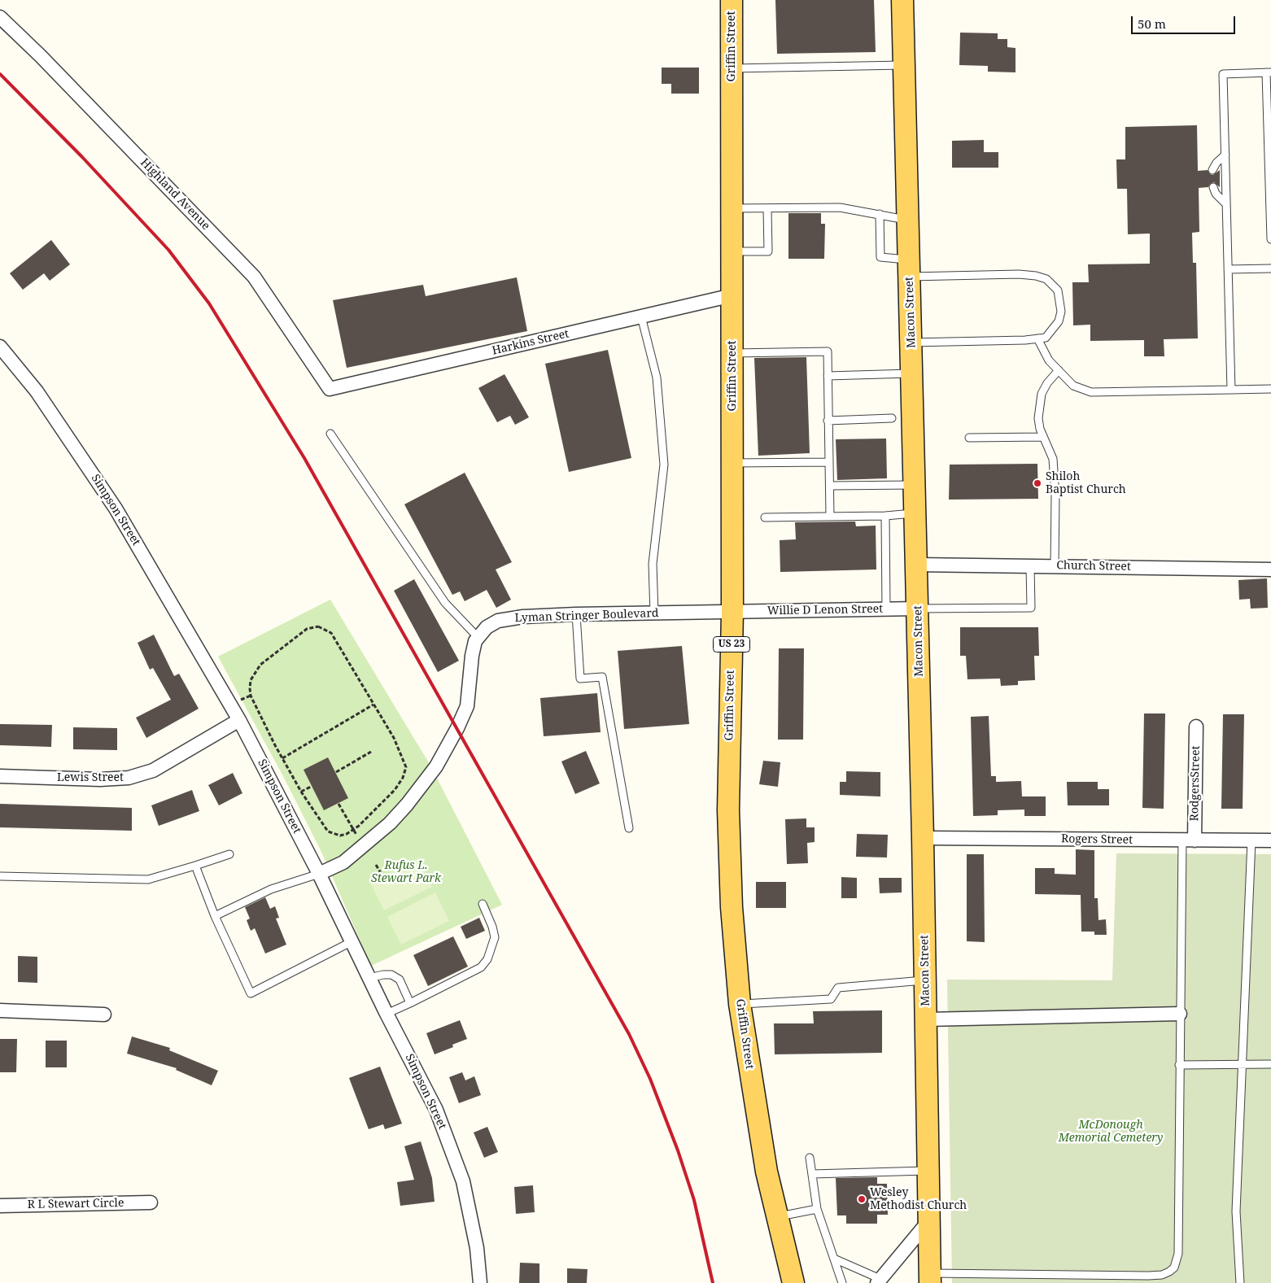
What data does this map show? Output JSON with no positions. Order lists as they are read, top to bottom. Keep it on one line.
{"streets":{"main road":["Griffin Street","Macon Street","US 23"],"street":["Highland Avenue","Harkins Street","Simpson Street","Church Street","Willie D Lenon Street","Lyman Stringer Boulevard","Lewis Street","RodgersStreet","Rogers Street","R L Stewart Circle"]},"crossings":[["Griffin Street","Harkins Street"],["Griffin Street","Willie D Lenon Street"],["Griffin Street","Lyman Stringer Boulevard"],["Highland Avenue","Harkins Street"],["Macon Street","Church Street"],["Macon Street","Willie D Lenon Street"],["Macon Street","Rogers Street"],["Simpson Street","Lewis Street"],["Willie D Lenon Street","Lyman Stringer Boulevard"],["RodgersStreet","Rogers Street"]],"parks":["Rufus L. Stewart Park","McDonough Memorial Cemetery"],"places":["Shiloh Baptist Church","Wesley Methodist Church"],"scale_bar":"50 m"}
